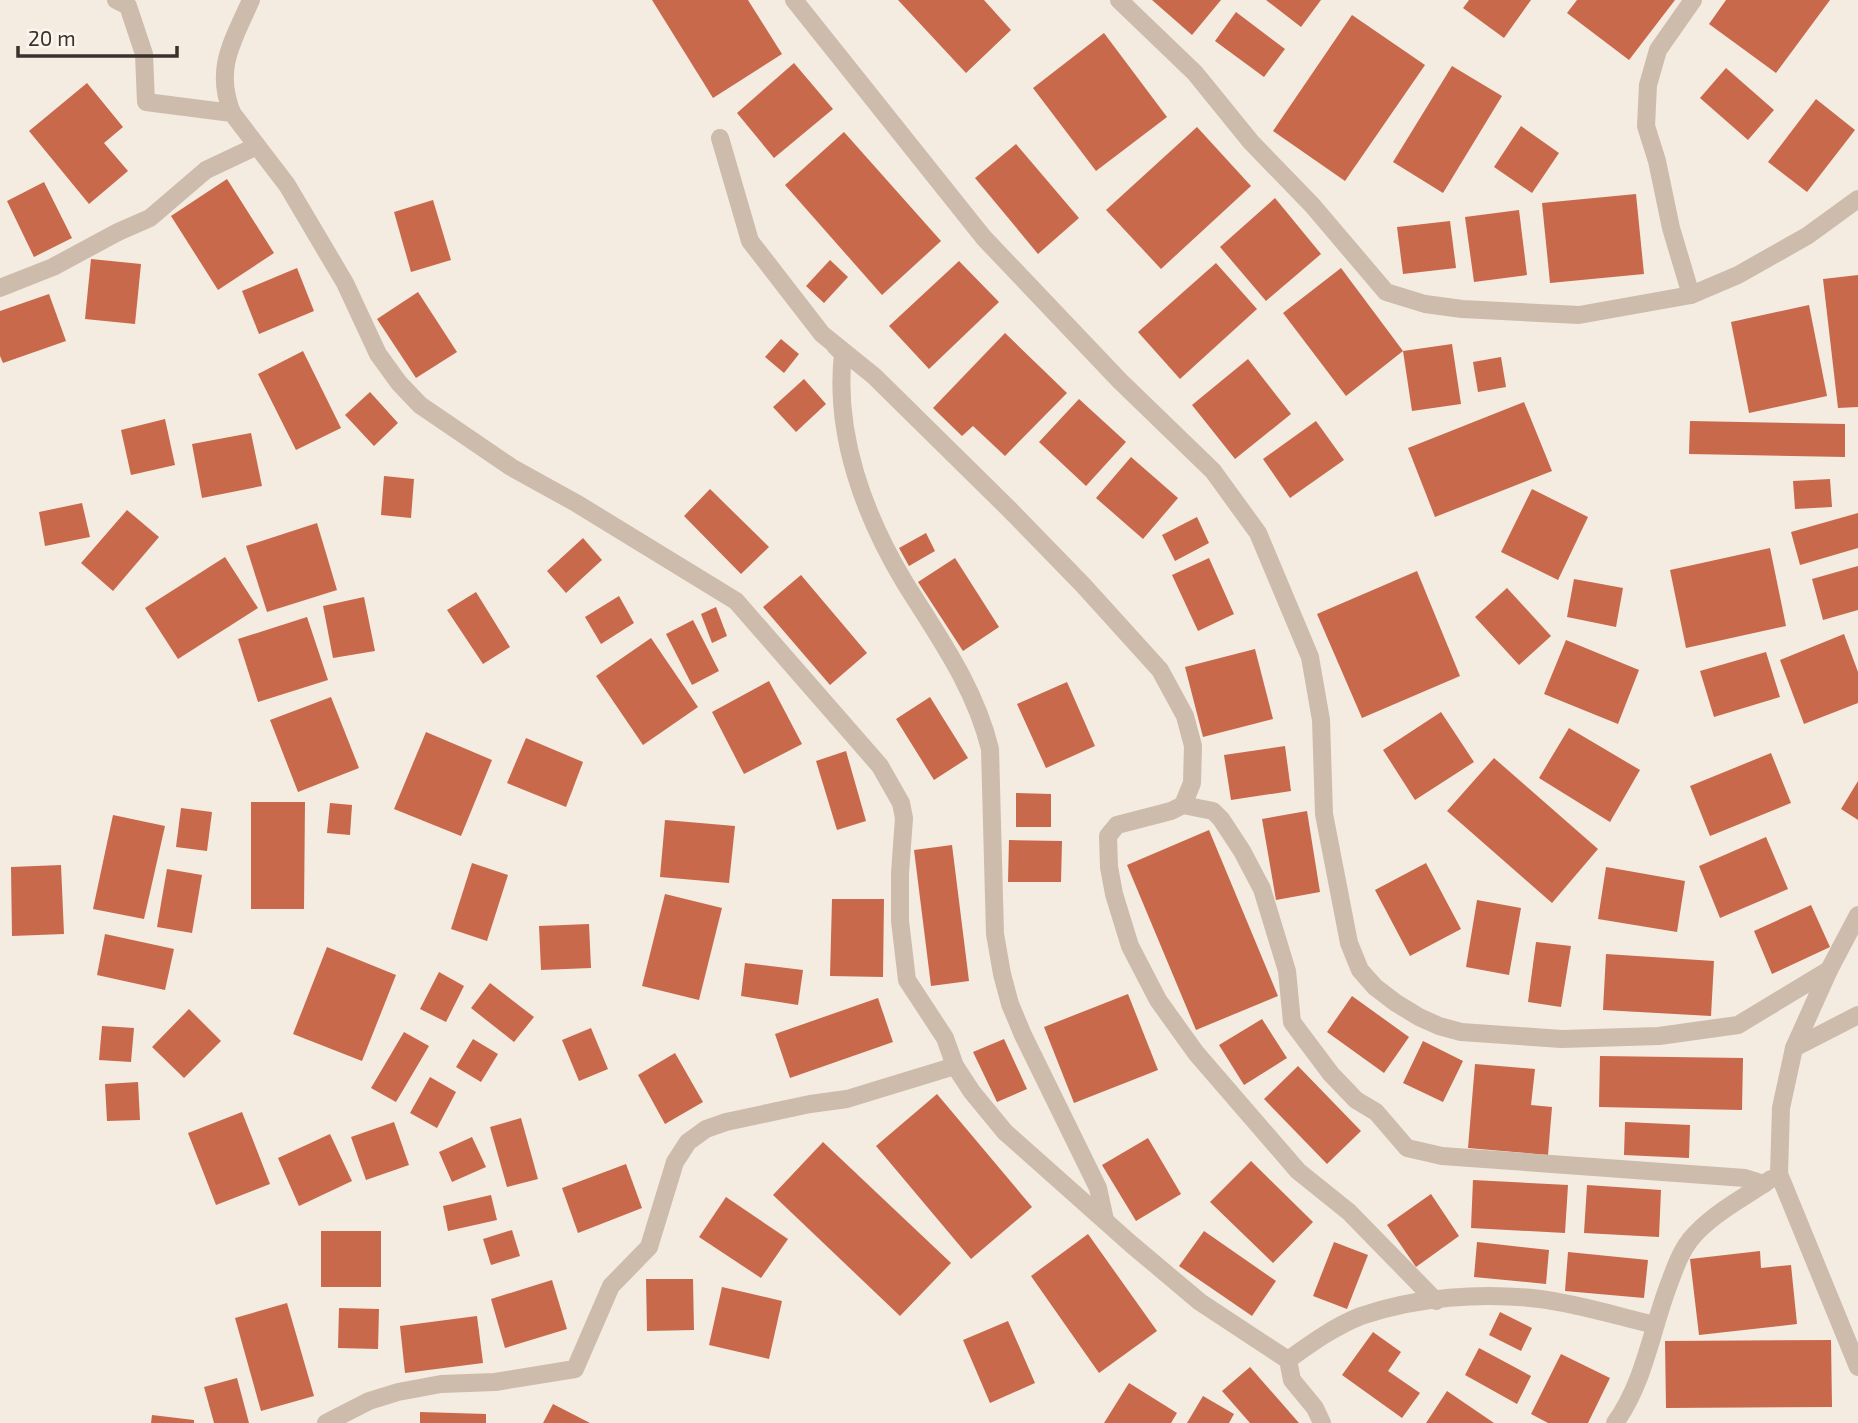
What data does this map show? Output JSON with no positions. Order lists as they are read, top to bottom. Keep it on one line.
{"scale_bar":"20 m"}
